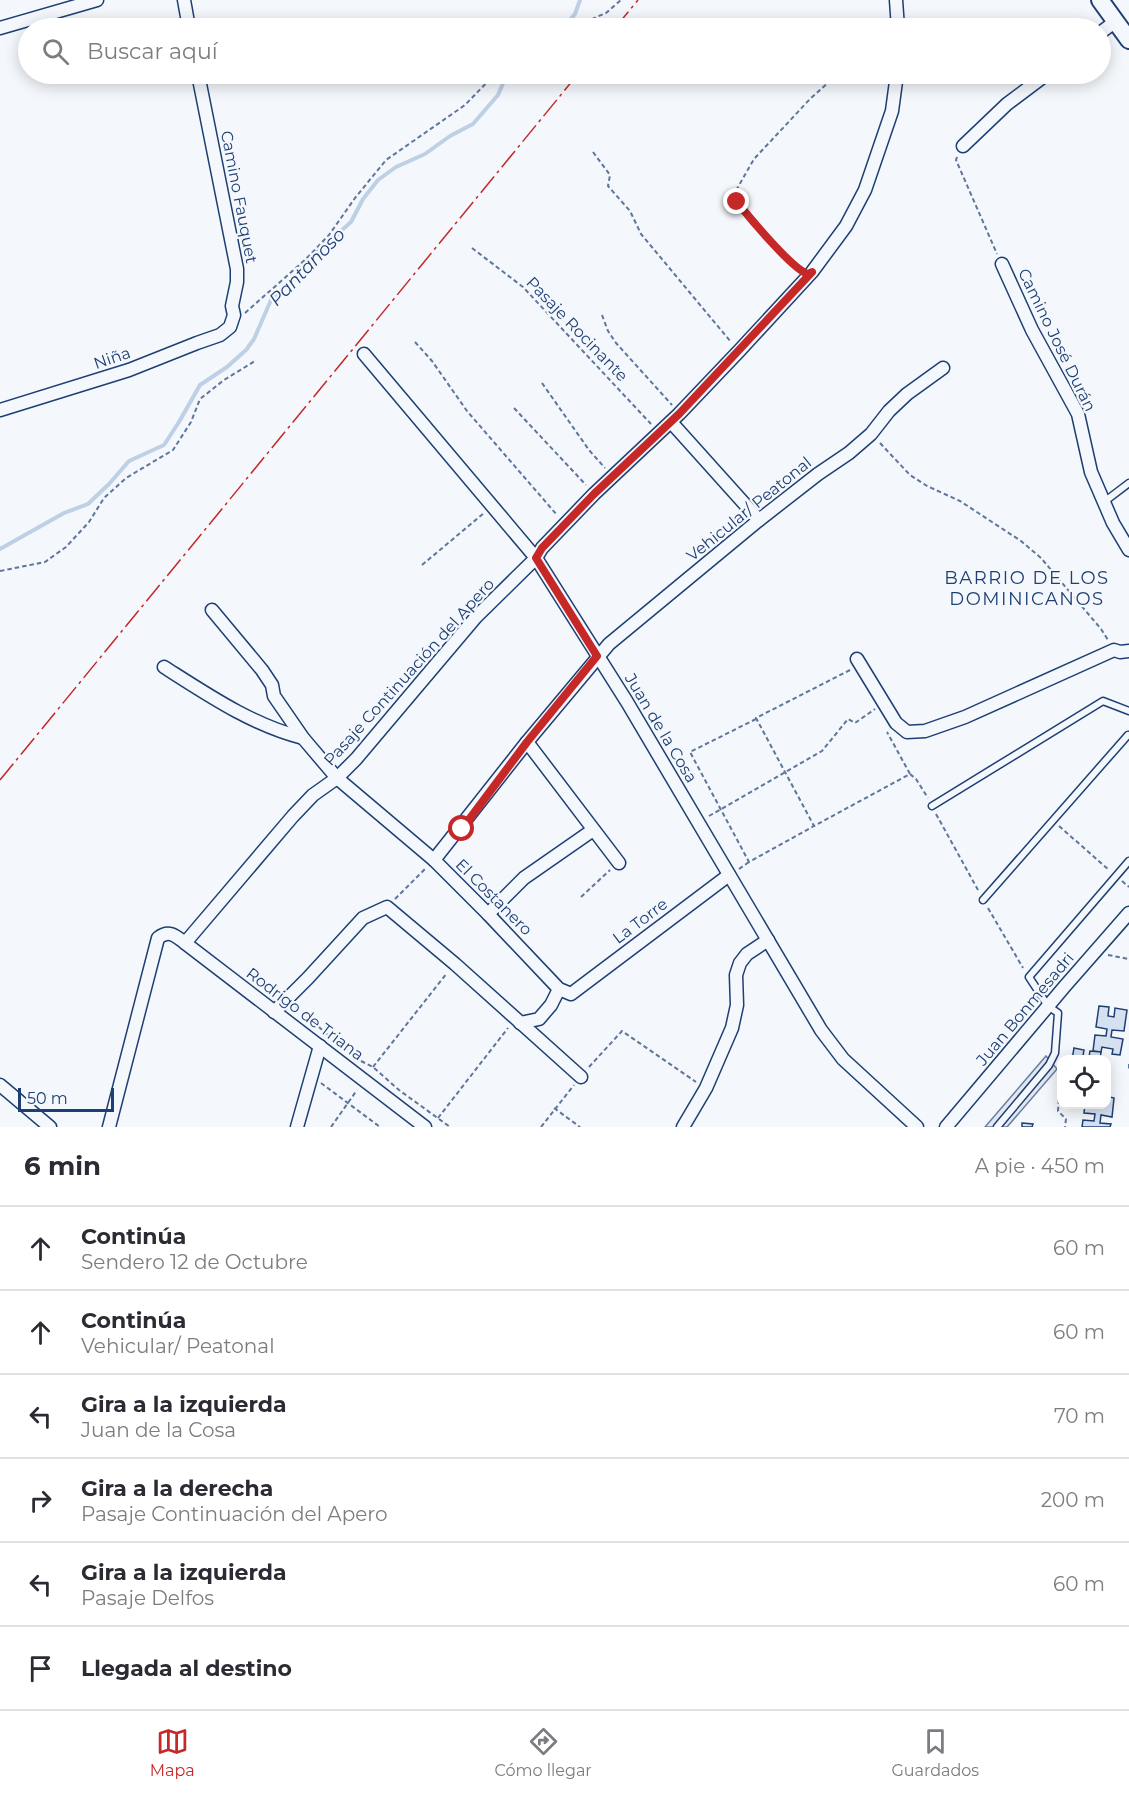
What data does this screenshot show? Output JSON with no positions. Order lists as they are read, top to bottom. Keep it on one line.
{"streets":{"street":["Camino Fauquet","Camino José Durán","Niña","Vehicular/ Peatonal","Pasaje Continuación del Apero","Juan de la Cosa","El Costanero","La Torre","Juan Bonmesadri","Rodrigo de Triana"],"path":["Pasaje Rocinante"]},"crossings":[["Camino Fauquet","Niña"],["Pasaje Rocinante","Pasaje Continuación del Apero"],["Vehicular/ Peatonal","Juan de la Cosa"],["Vehicular/ Peatonal","El Costanero"],["Pasaje Continuación del Apero","Juan de la Cosa"],["Pasaje Continuación del Apero","El Costanero"],["Pasaje Continuación del Apero","Rodrigo de Triana"],["Juan de la Cosa","La Torre"],["El Costanero","La Torre"]],"districts":["BARRIO DE LOS DOMINICANOS"],"water":["Pantanoso"],"scale_bar":"50 m","page":{"search":"Buscar aquí","scale":"50 m","heading":["6 min","A pie · 450 m"],"list":[["Continúa","Sendero 12 de Octubre","60 m"],["Continúa","Vehicular/ Peatonal","60 m"],["Gira a la izquierda","Juan de la Cosa","70 m"],["Gira a la derecha","Pasaje Continuación del Apero","200 m"],["Gira a la izquierda","Pasaje Delfos","60 m"],"Llegada al destino"],"nav":["Mapa","Cómo llegar","Guardados"]}}
